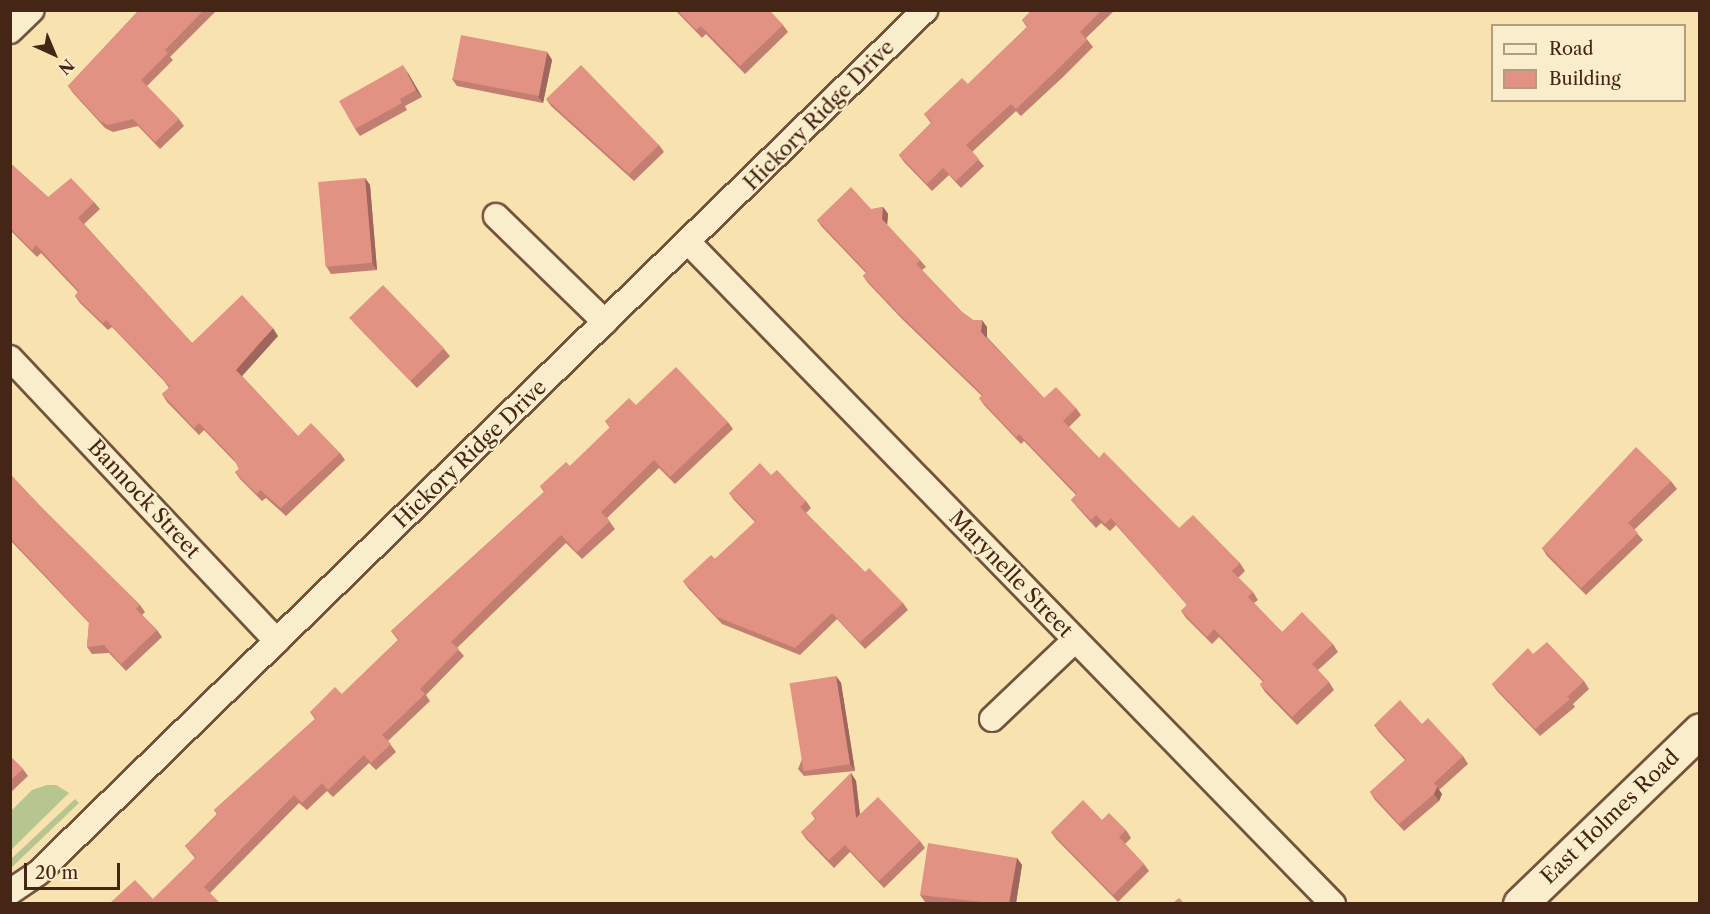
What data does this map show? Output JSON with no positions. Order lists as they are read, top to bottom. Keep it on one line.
{"streets":{"main road":["East Holmes Road"],"street":["Hickory Ridge Drive","Bannock Street","Marynelle Street"]},"crossings":[["Hickory Ridge Drive","Bannock Street"],["Hickory Ridge Drive","Marynelle Street"]],"legend":["Road","Building"],"scale_bar":"20 m","north":"bottom right"}
